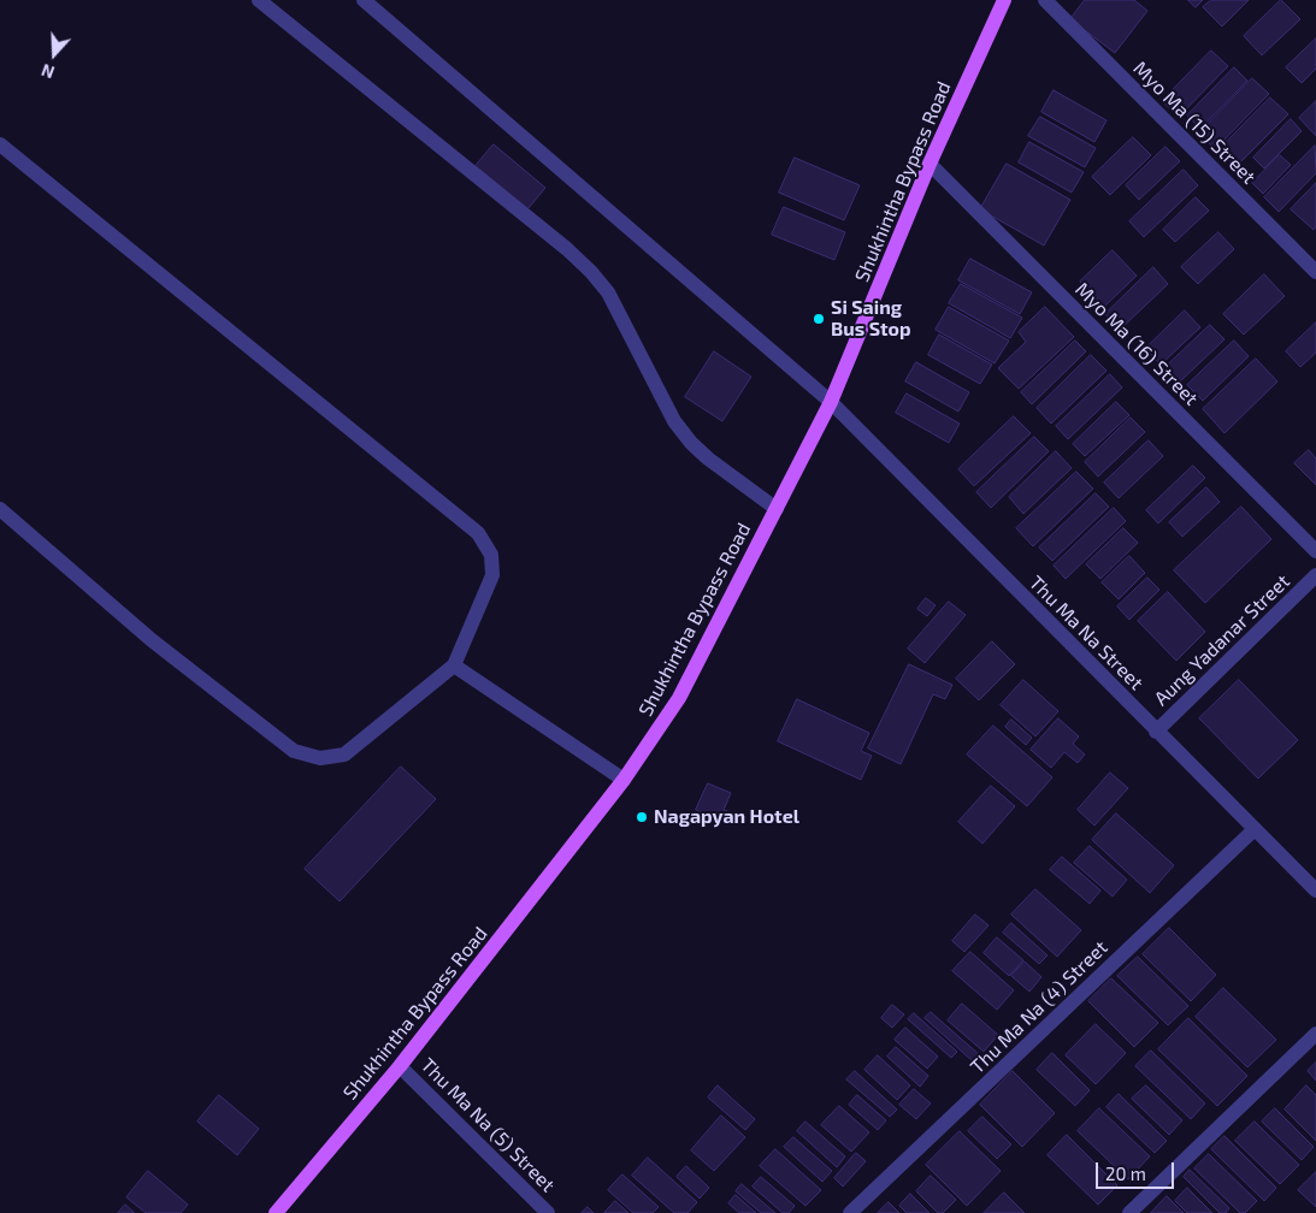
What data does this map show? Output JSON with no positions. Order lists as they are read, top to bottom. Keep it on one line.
{"streets":{"main road":["Shukhintha Bypass Road"],"street":["Myo Ma (15) Street","Myo Ma (16) Street","Thu Ma Na Street","Aung Yadanar Street","Thu Ma Na (4) Street","Thu Ma Na (5) Street"]},"crossings":[["Shukhintha Bypass Road","Myo Ma (16) Street"],["Shukhintha Bypass Road","Thu Ma Na Street"],["Shukhintha Bypass Road","Thu Ma Na (5) Street"],["Thu Ma Na Street","Aung Yadanar Street"],["Thu Ma Na Street","Thu Ma Na (4) Street"]],"places":["Si Saing Bus Stop","Nagapyan Hotel"],"scale_bar":"20 m","north":"bottom"}
